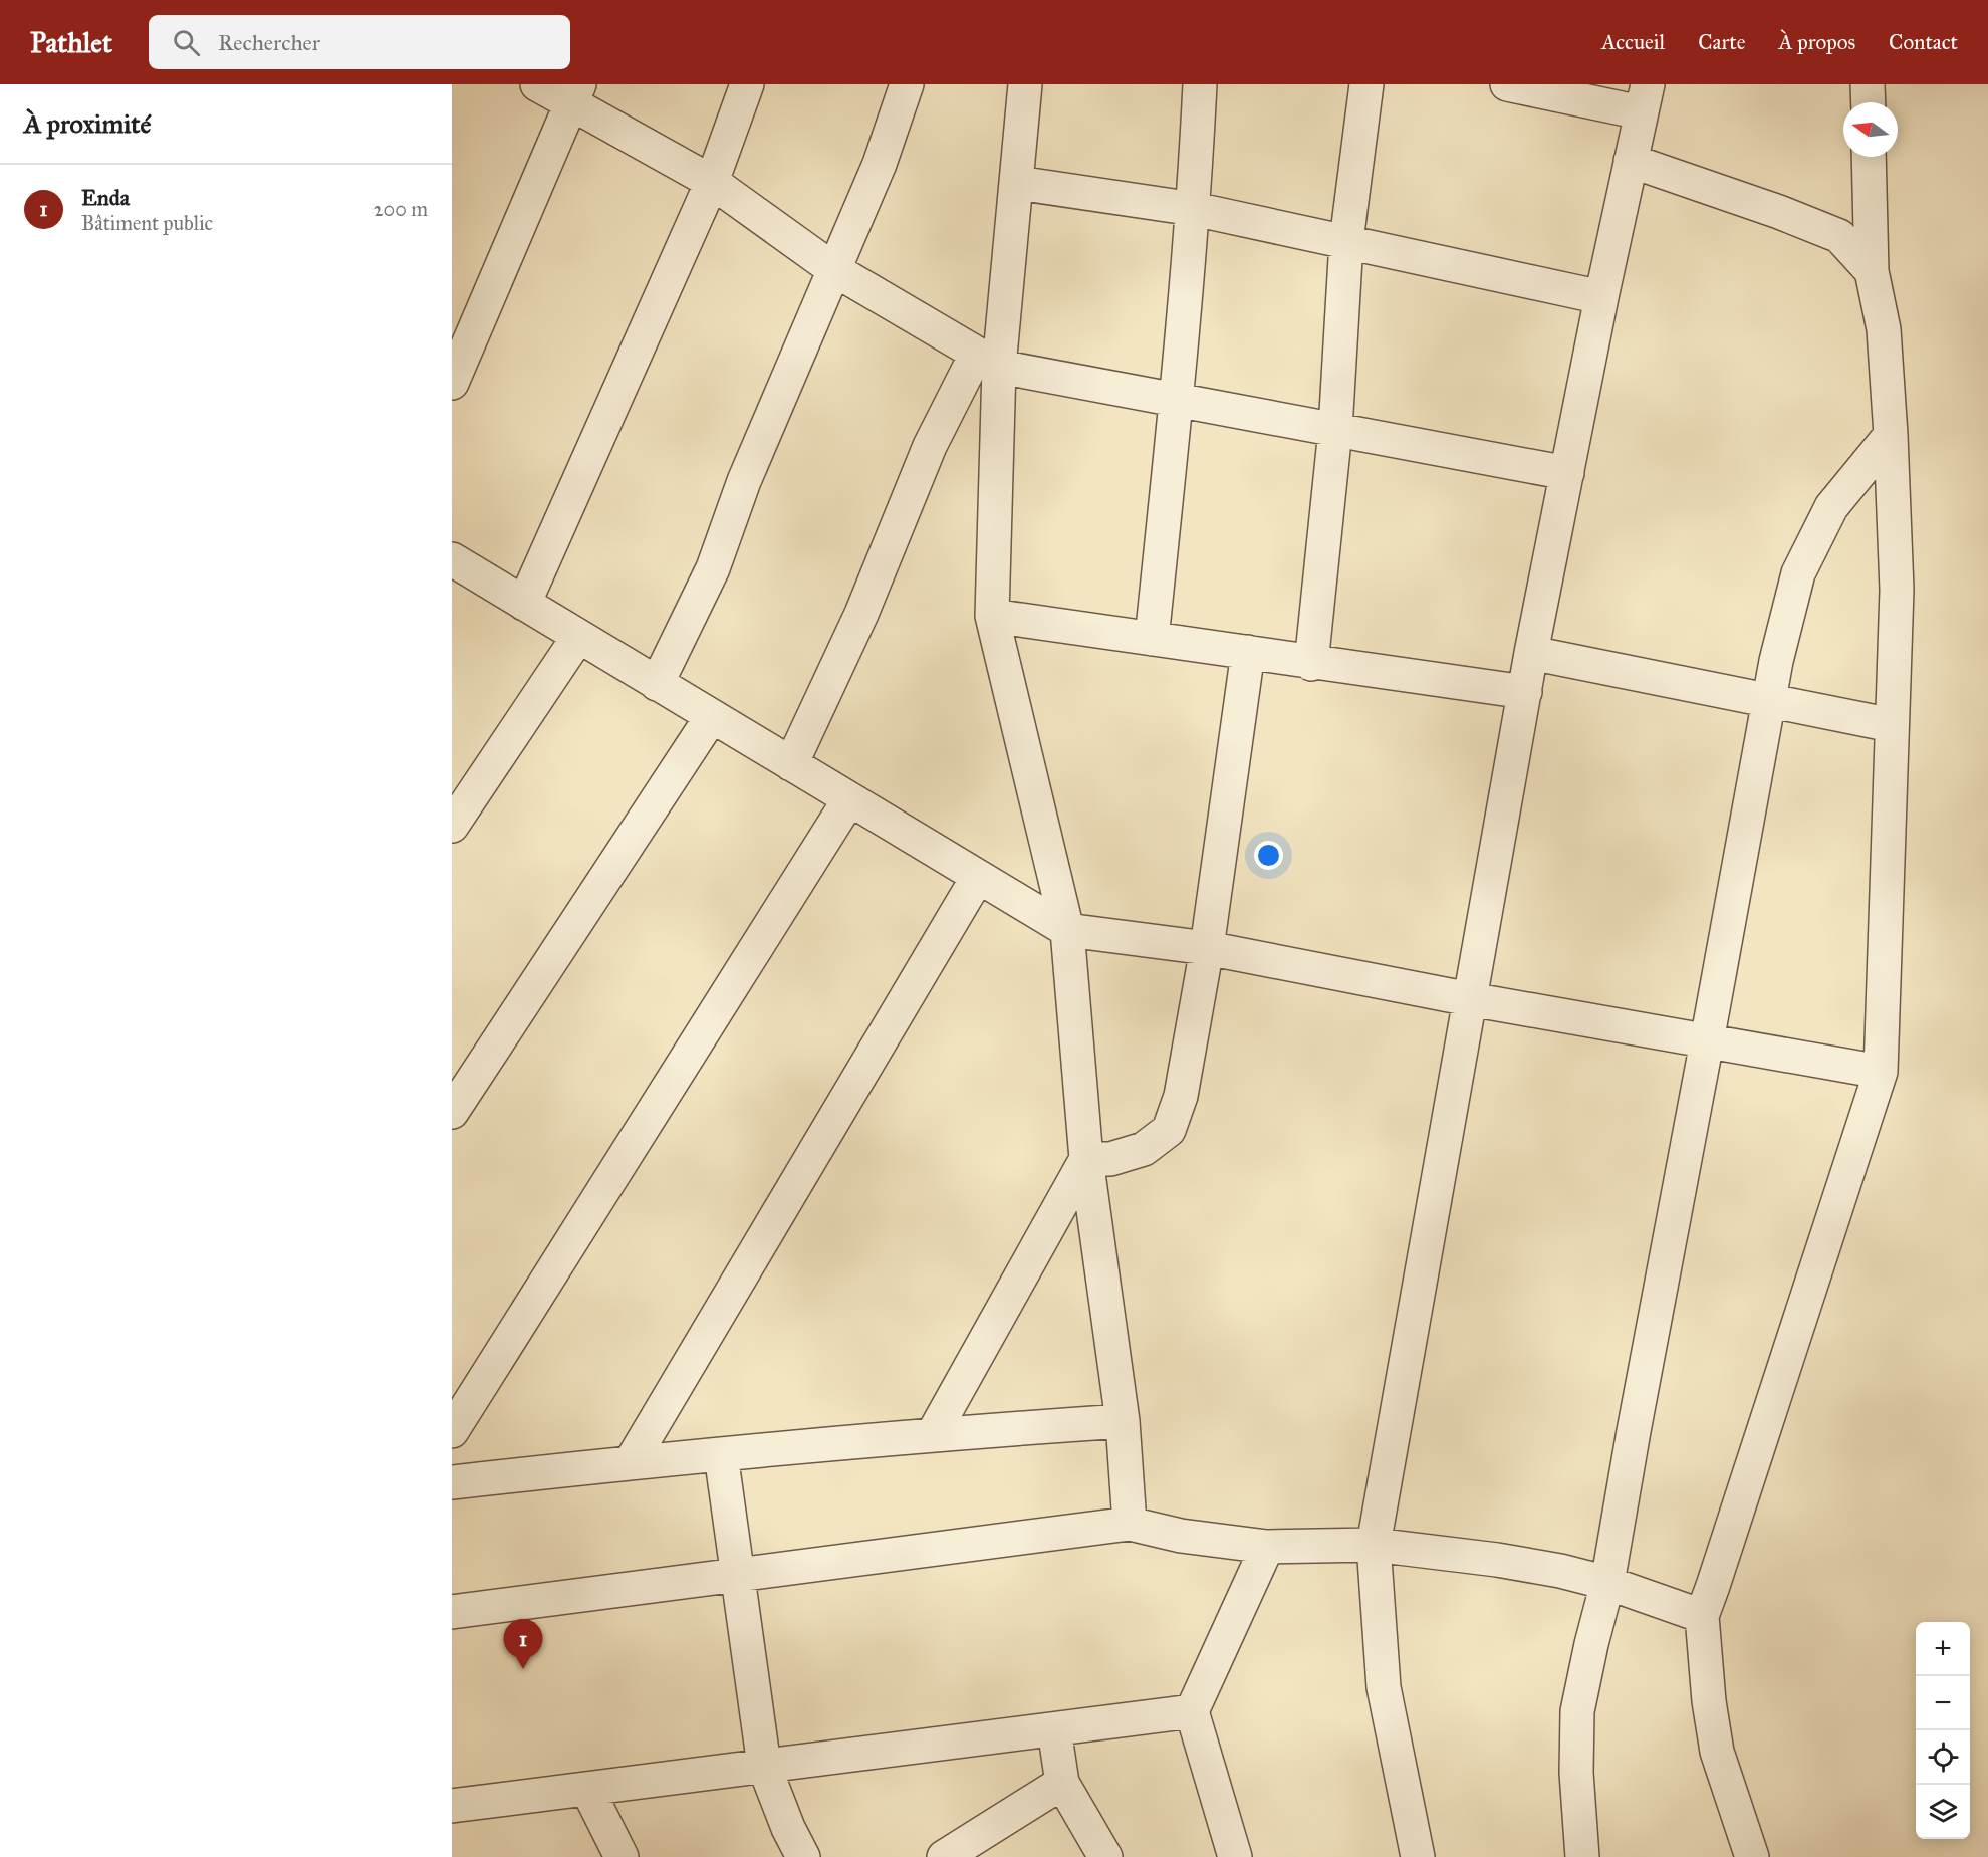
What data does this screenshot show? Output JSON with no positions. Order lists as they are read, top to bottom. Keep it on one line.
{"north":"left","page":{"header":"Pathlet","search":"Rechercher","nav":["Accueil","Carte","À propos","Contact"],"heading":"À proximité","list":[{"mark":"1","name":"Enda","note":"Bâtiment public","value":"200 m"}],"pins":"1","map_buttons":["+","−"]}}
